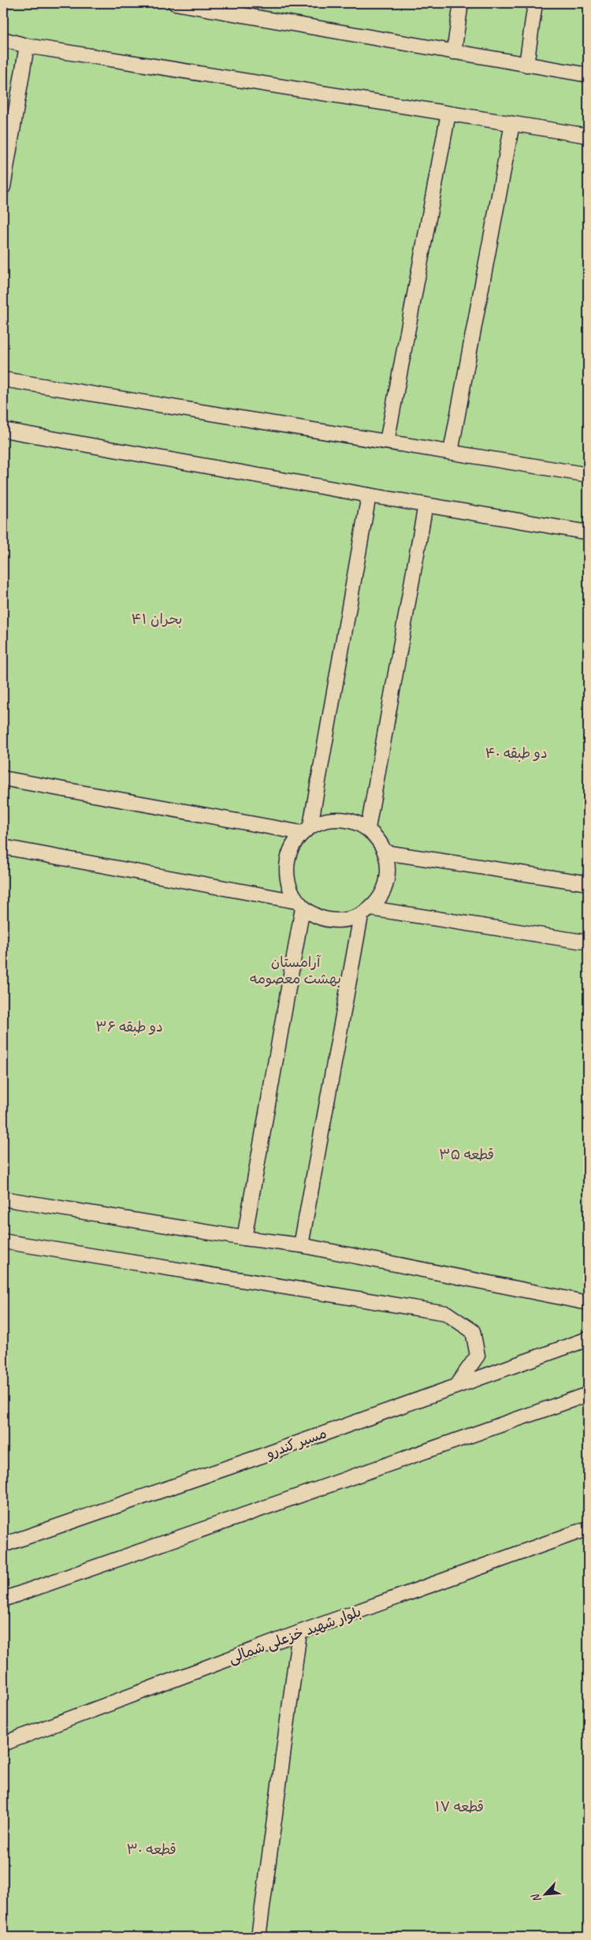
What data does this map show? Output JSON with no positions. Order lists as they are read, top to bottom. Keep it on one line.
{"streets":{"lane":["مسیر کندرو","بلوار شهید خزعلی شمالی"]},"parks":["۴۱ بحران","۴۰ دو طبقه","آرامستان بهشت معصومه","۳۶ دو طبقه","قطعه ۳۵","قطعه ۱۷","قطعه ۳۰"],"north":"bottom left"}
